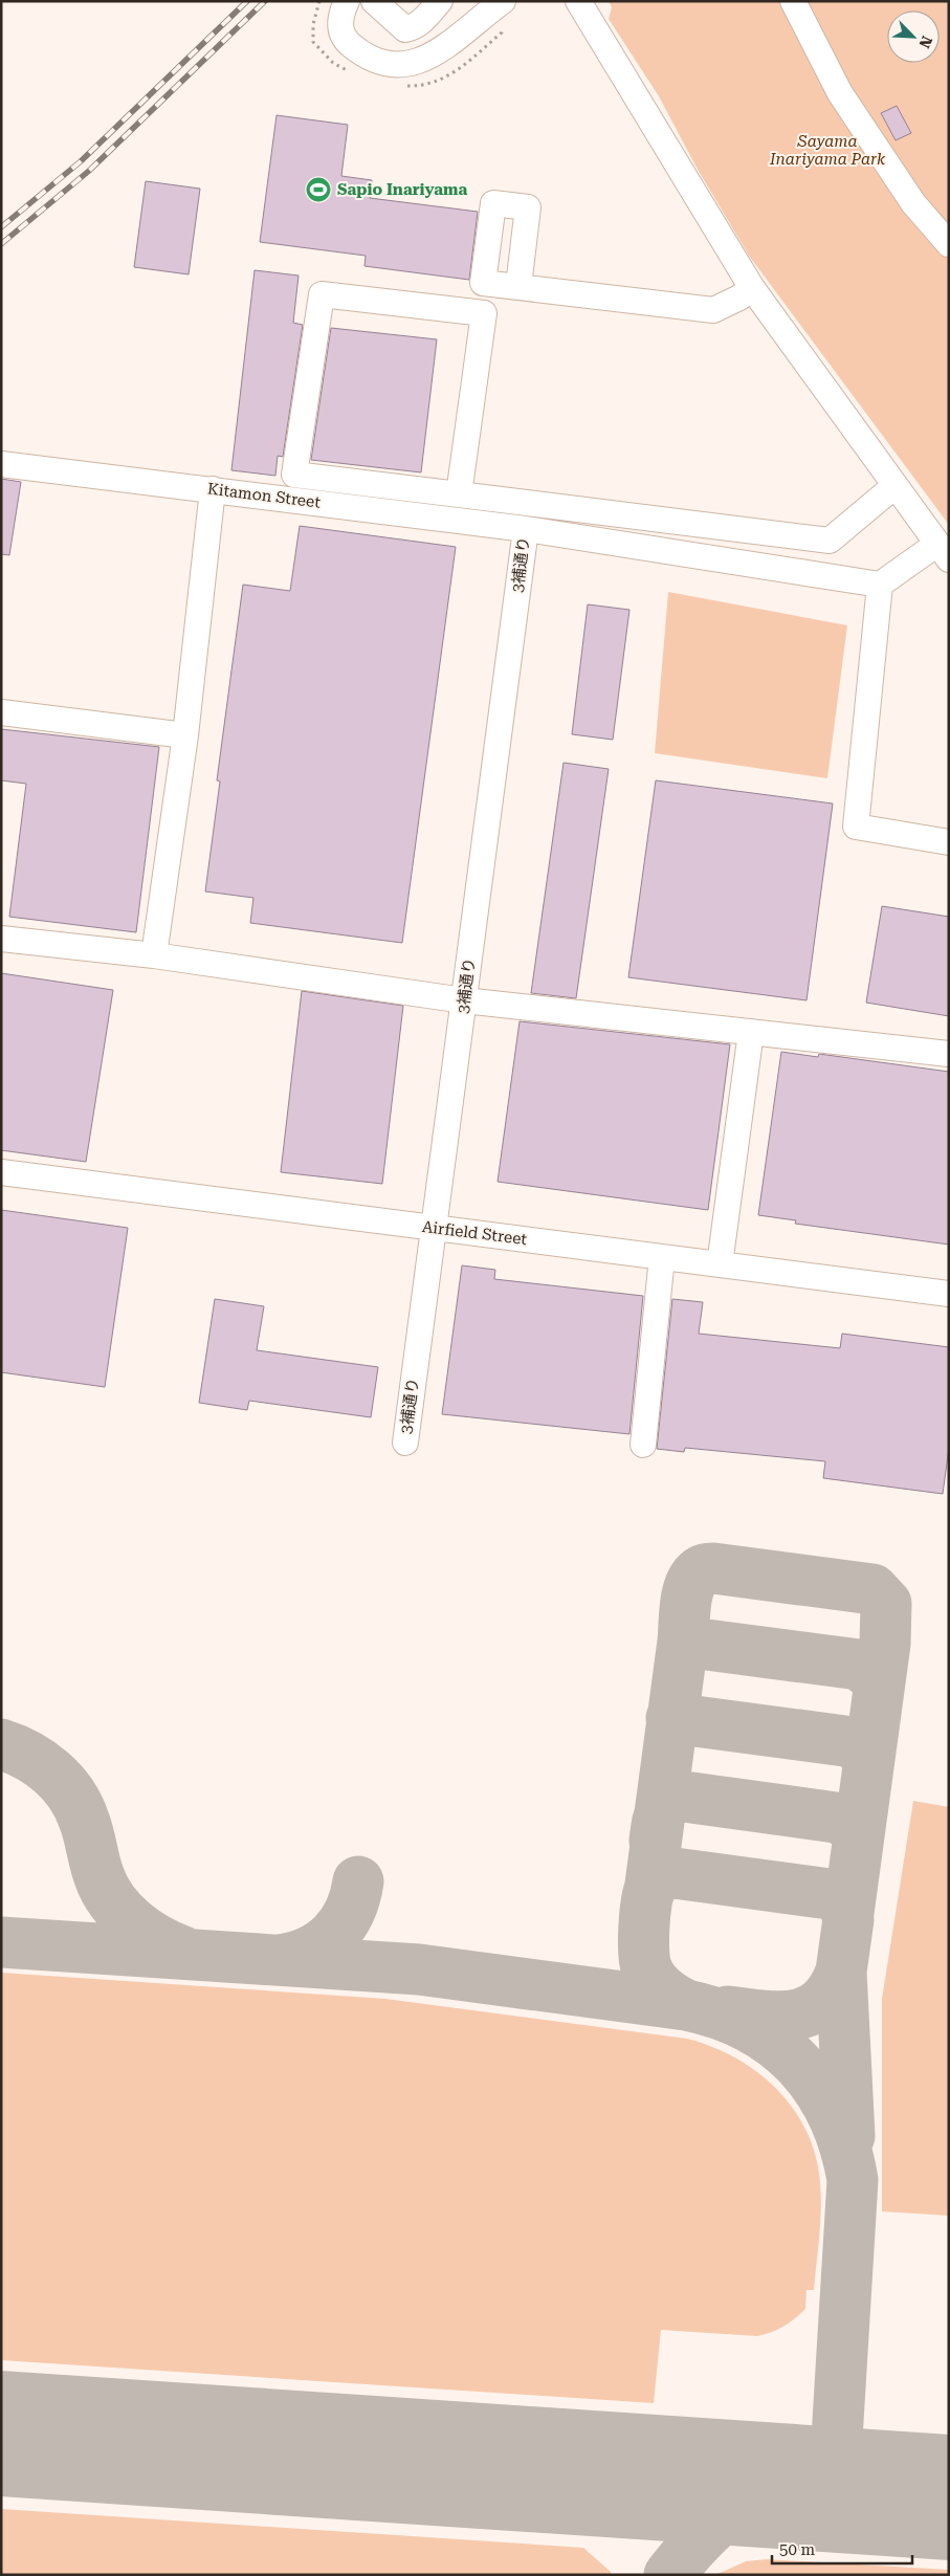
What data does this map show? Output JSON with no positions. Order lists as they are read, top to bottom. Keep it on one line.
{"streets":{"street":["Kitamon Street","3補通り","Airfield Street"]},"crossings":[["Kitamon Street","3補通り"],["3補通り","Airfield Street"]],"parks":["Sayama Inariyama Park"],"places":{"sports":["Sapio Inariyama"]},"scale_bar":"50 m","north":"bottom right"}
